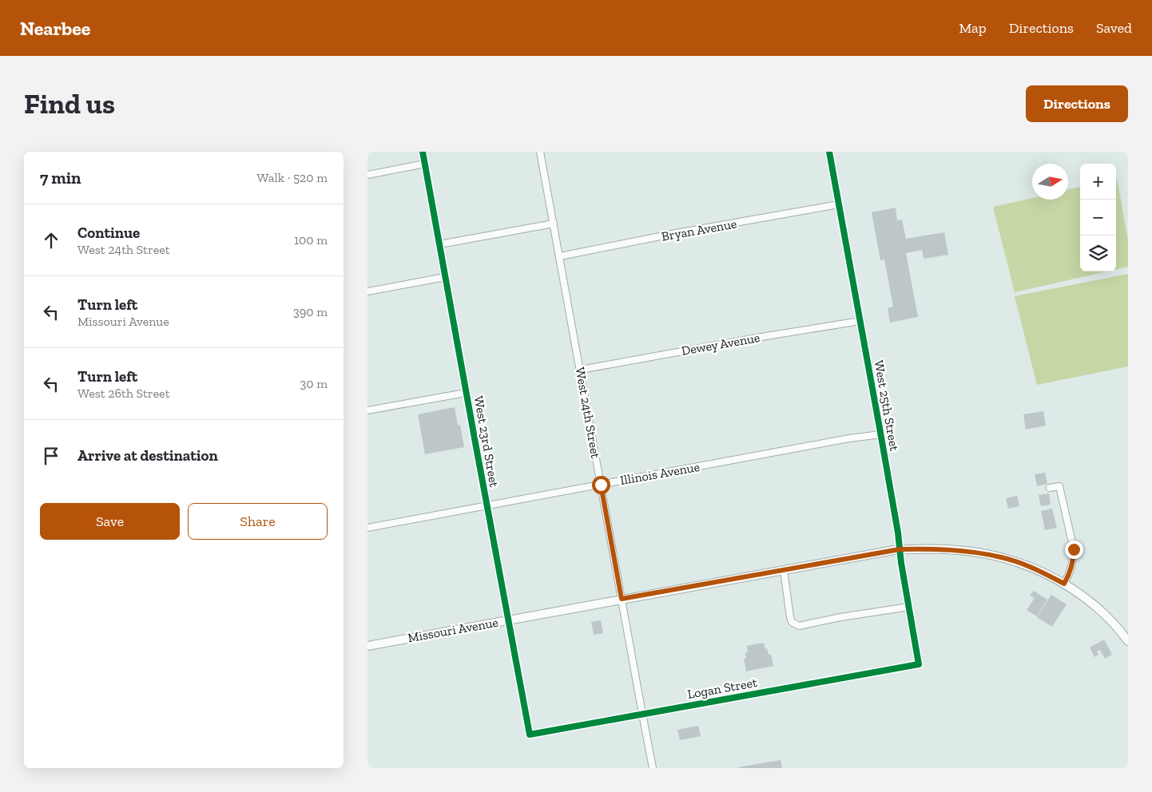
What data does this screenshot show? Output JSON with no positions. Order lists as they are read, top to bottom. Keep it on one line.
{"streets":{"street":["Bryan Avenue","Dewey Avenue","West 25th Street","West 24th Street","West 23rd Street","Illinois Avenue","Missouri Avenue","Logan Street"]},"crossings":[["Bryan Avenue","West 25th Street"],["Bryan Avenue","West 24th Street"],["Dewey Avenue","West 25th Street"],["Dewey Avenue","West 24th Street"],["West 25th Street","Illinois Avenue"],["West 25th Street","Missouri Avenue"],["West 25th Street","Logan Street"],["West 24th Street","Illinois Avenue"],["West 24th Street","Missouri Avenue"],["West 24th Street","Logan Street"],["West 23rd Street","Illinois Avenue"],["West 23rd Street","Missouri Avenue"],["West 23rd Street","Logan Street"]],"north":"right","page":{"header":"Nearbee","nav":["Map","Directions","Saved"],"buttons":["Directions",["Save","Share"]],"title":"Find us","heading":["7 min","Walk · 520 m"],"map_buttons":["+","−"],"list":[["Continue","West 24th Street","100 m"],["Turn left","Missouri Avenue","390 m"],["Turn left","West 26th Street","30 m"],"Arrive at destination"]}}
